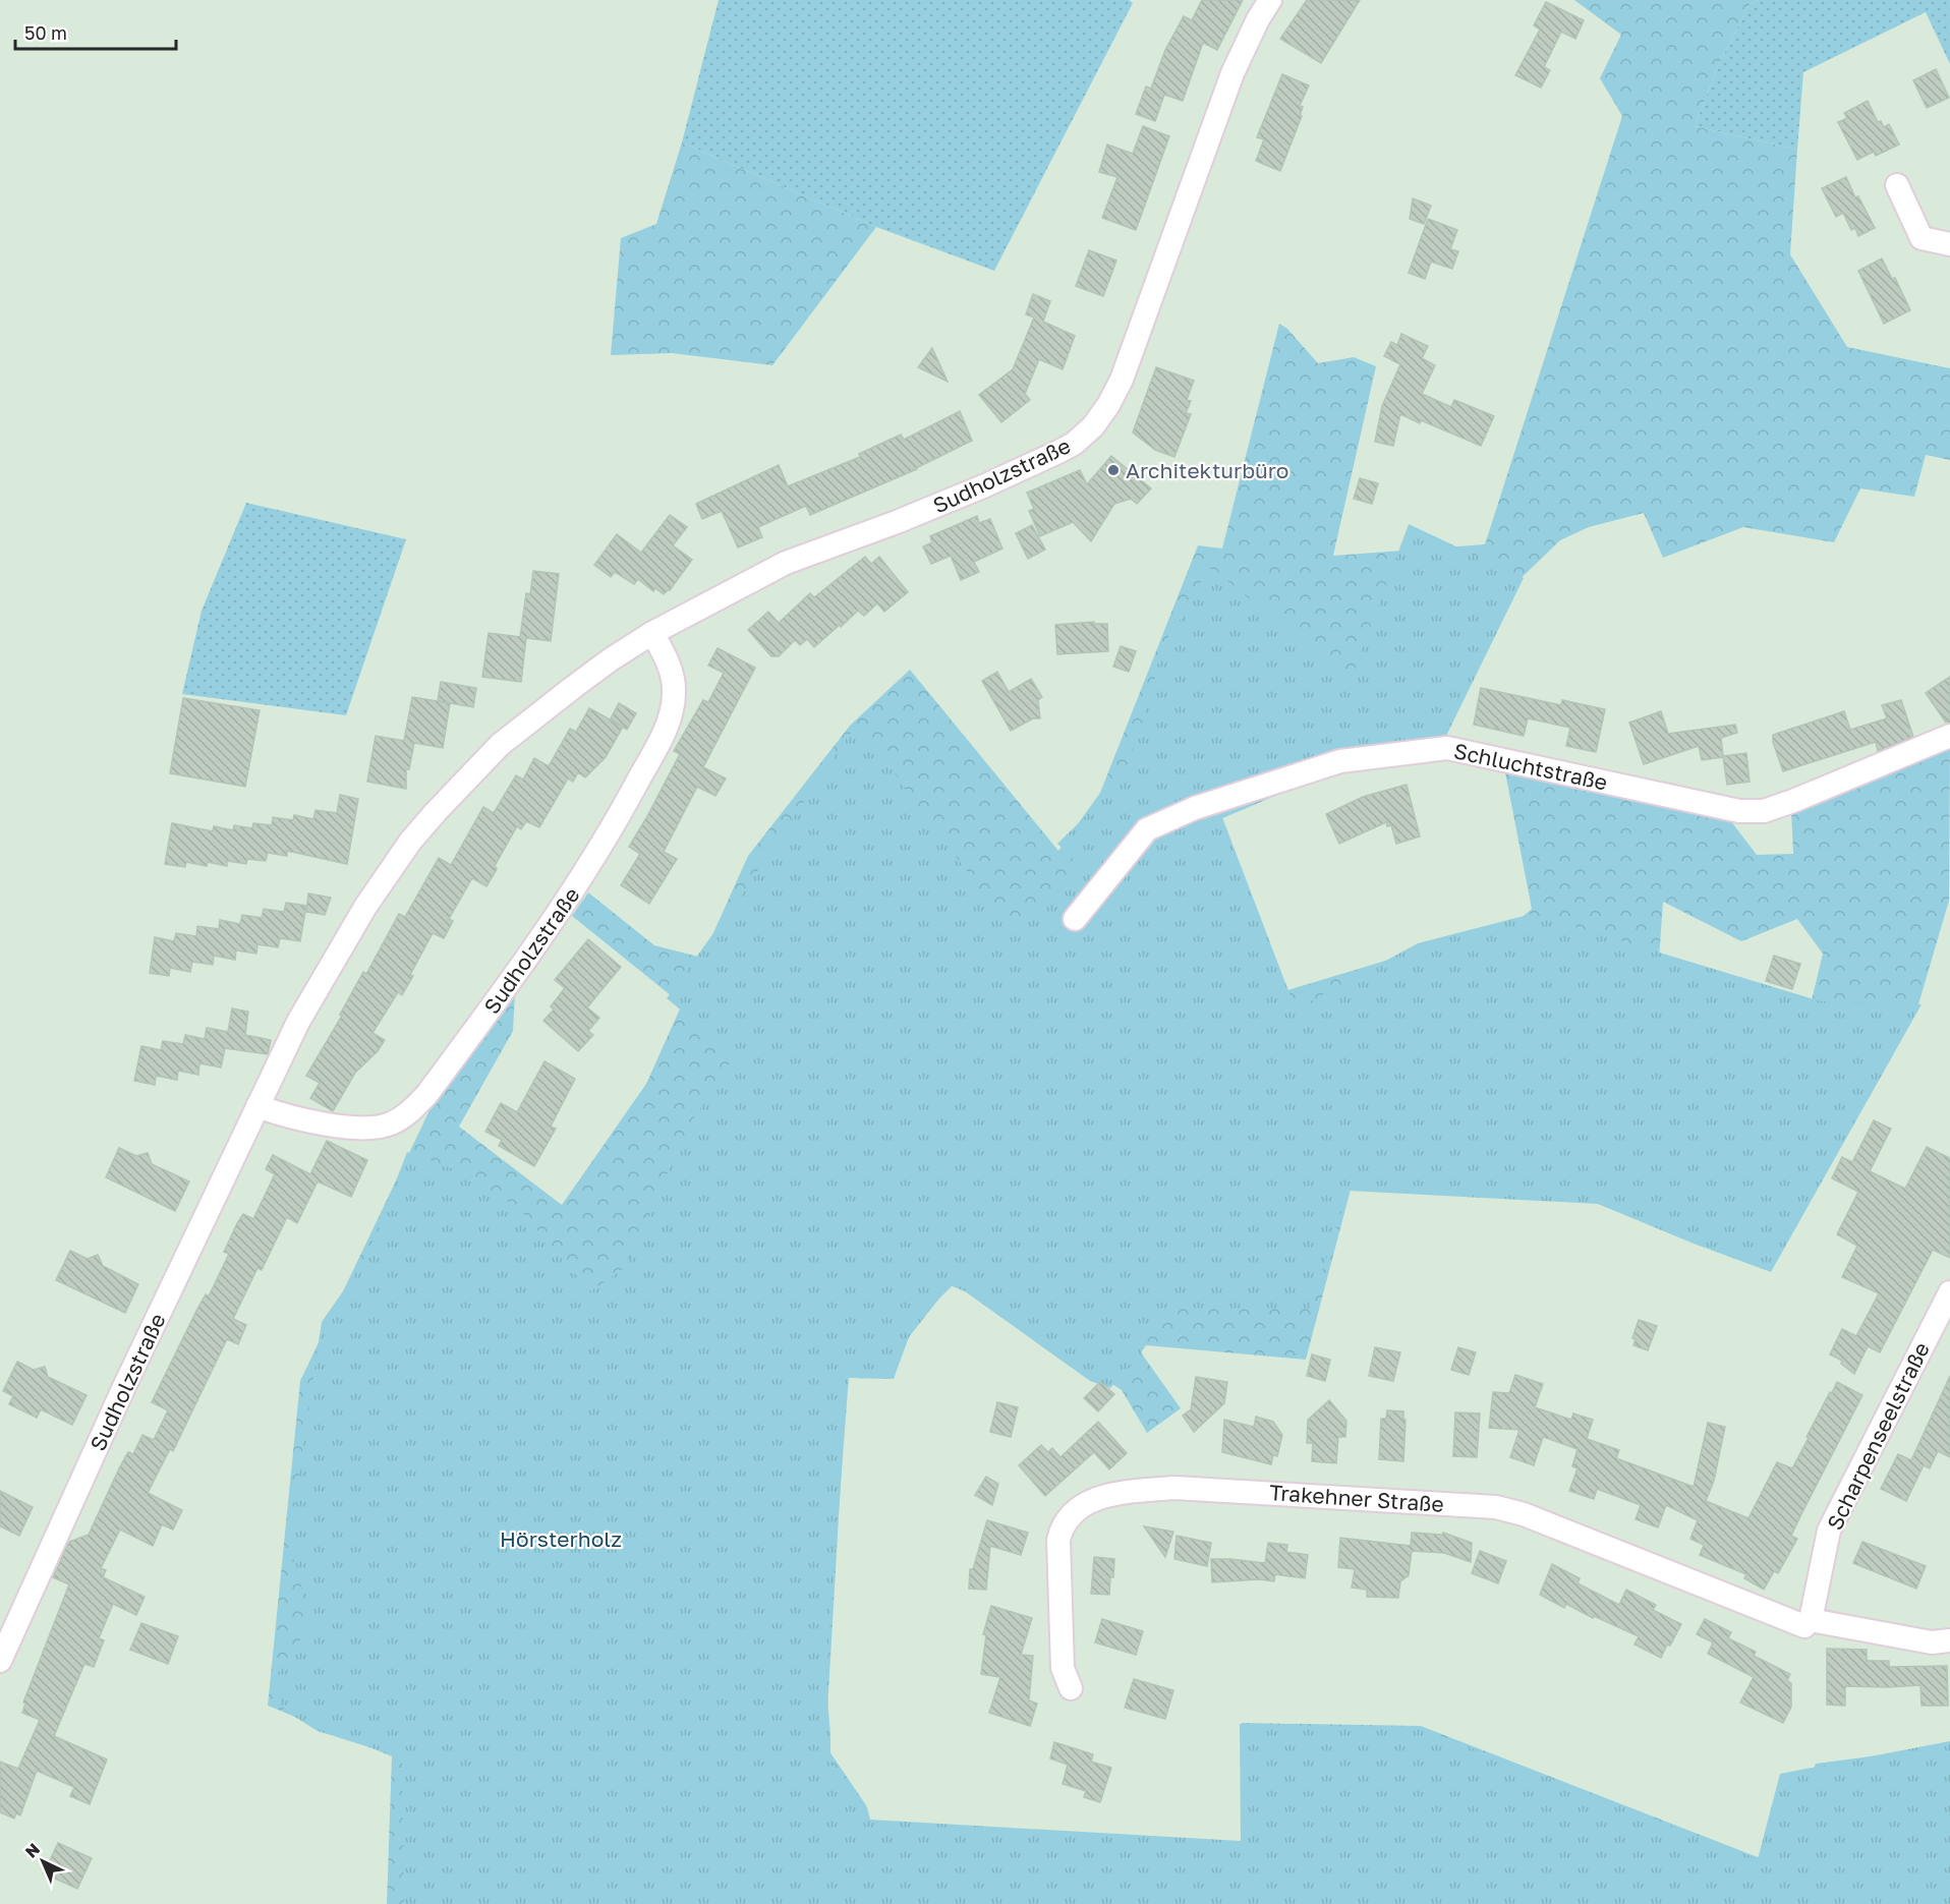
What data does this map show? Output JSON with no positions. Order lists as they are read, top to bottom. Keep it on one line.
{"streets":{"street":["Sudholzstraße","Schluchtstraße","Scharpenseelstraße","Trakehner Straße"]},"crossings":[["Scharpenseelstraße","Trakehner Straße"]],"parks":["Hörsterholz"],"places":["Architekturbüro"],"scale_bar":"50 m","north":"top left"}
